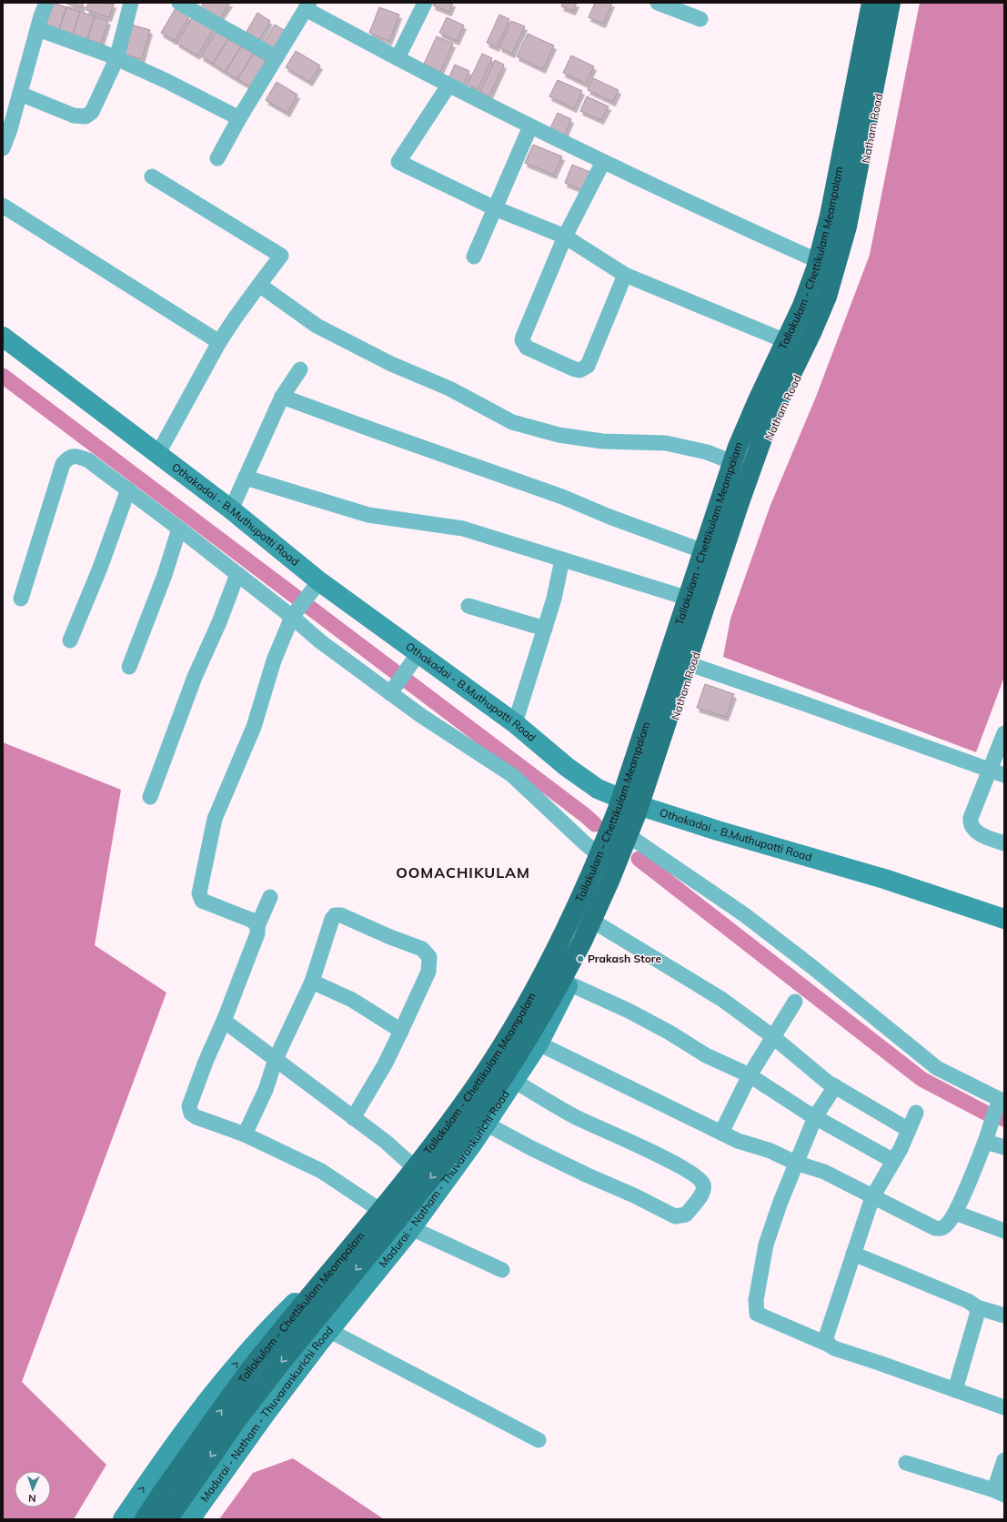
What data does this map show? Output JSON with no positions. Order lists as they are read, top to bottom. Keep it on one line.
{"streets":{"highway":["Tallakulam - Chettikulam Meampalam"],"main road":["Natham Road","Othakadai - B.Muthupatti Road","Madurai - Natham - Thuvarankurichi Road"]},"crossings":[["Natham Road","Othakadai - B.Muthupatti Road"],["Natham Road","Madurai - Natham - Thuvarankurichi Road"],["Othakadai - B.Muthupatti Road","Madurai - Natham - Thuvarankurichi Road"]],"districts":["OOMACHIKULAM"],"places":["Prakash Store"],"north":"bottom"}
